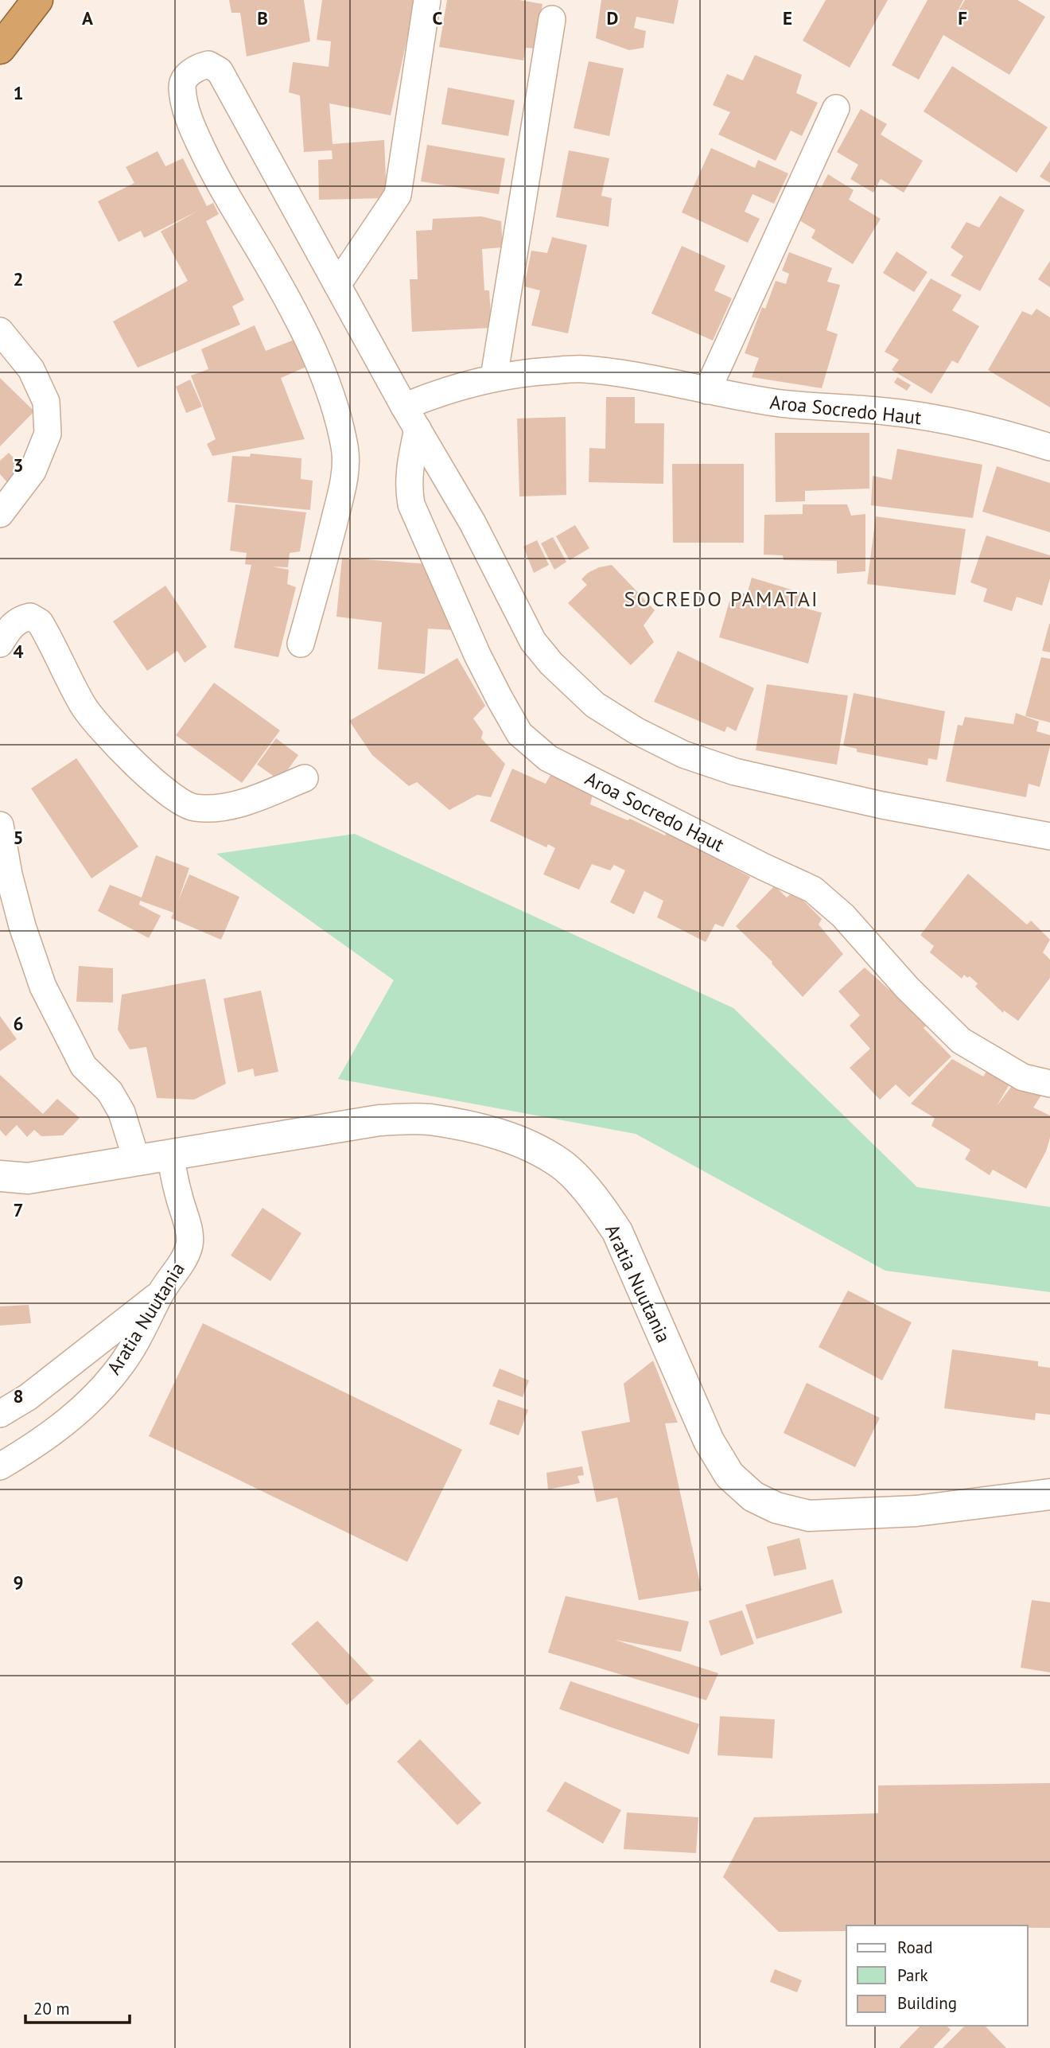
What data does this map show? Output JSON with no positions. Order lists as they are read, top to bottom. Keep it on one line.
{"streets":{"street":["Aroa Socredo Haut","Aratia Nuutania"]},"districts":["SOCREDO PAMATAI"],"legend":["Road","Park","Building"],"scale_bar":"20 m","grid":{"columns":["A","B","C","D","E","F"],"rows":["1","2","3","4","5","6","7","8","9"]}}
